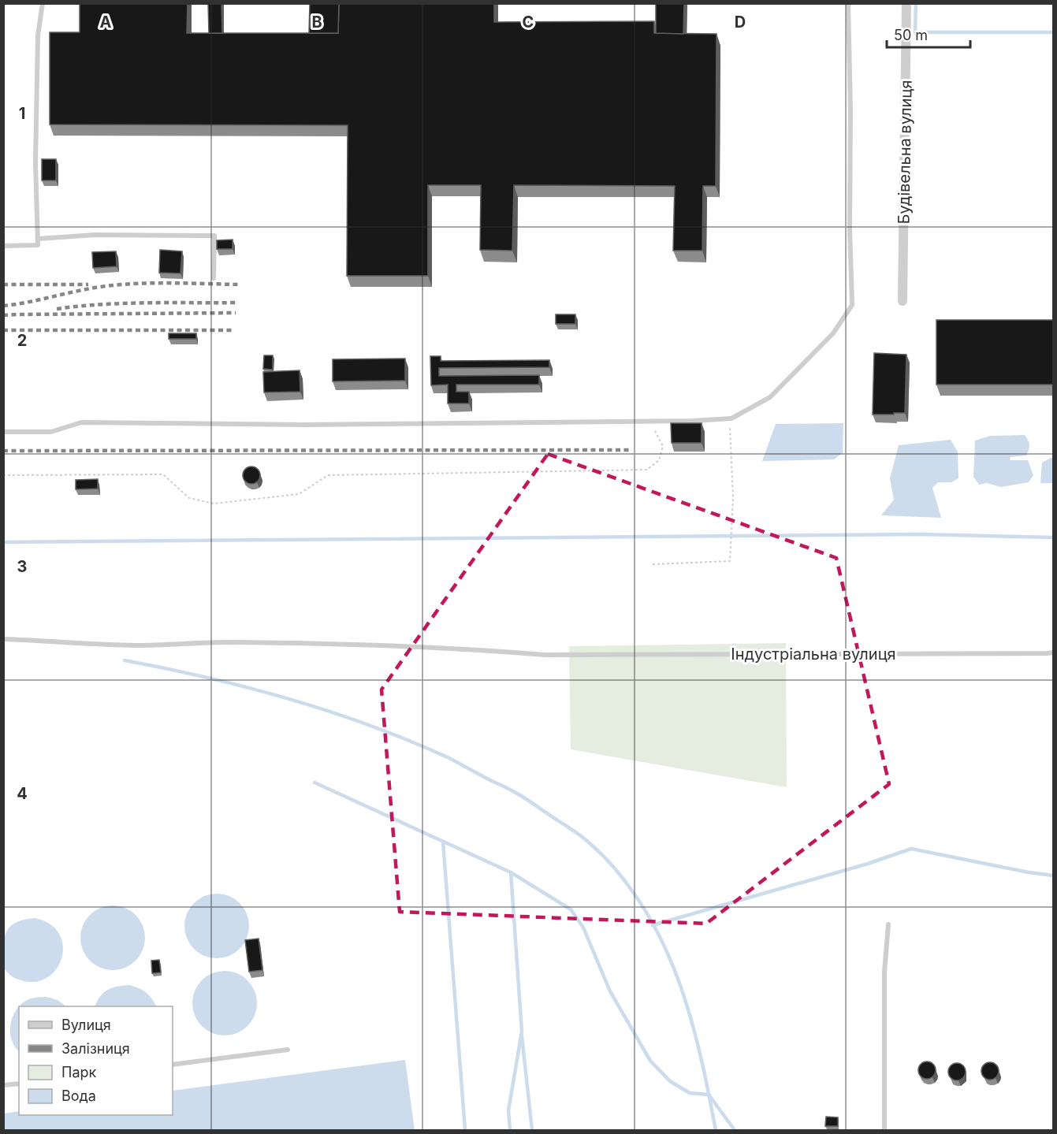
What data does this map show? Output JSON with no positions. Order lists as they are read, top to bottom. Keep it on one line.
{"streets":{"street":["Будівельна вулиця"],"lane":["Індустріальна вулиця"]},"legend":["Вулиця","Залізниця","Парк","Вода"],"scale_bar":"50 m","grid":{"columns":["A","B","C","D"],"rows":["1","2","3","4"]}}
